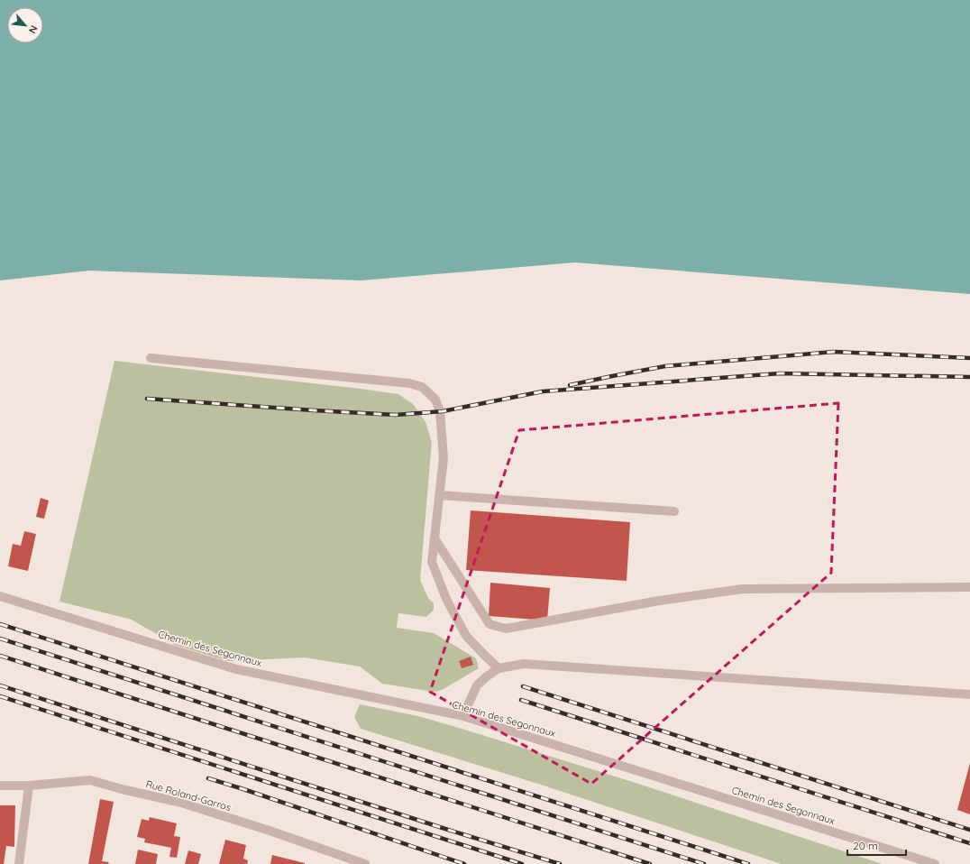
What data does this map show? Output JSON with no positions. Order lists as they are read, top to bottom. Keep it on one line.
{"streets":{"street":["Chemin des Segonnaux","Rue Roland-Garros"]},"scale_bar":"20 m","north":"bottom right"}
